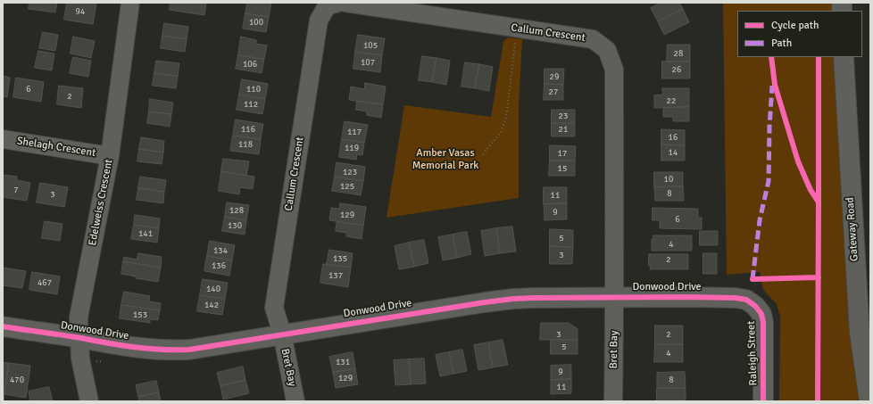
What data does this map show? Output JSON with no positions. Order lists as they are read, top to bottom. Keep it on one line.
{"streets":{"street":["Callum Crescent","Shelagh Crescent","Edelweiss Crescent","Gateway Road","Donwood Drive","Bret Bay","Raleigh Street"]},"crossings":[["Callum Crescent","Donwood Drive"],["Callum Crescent","Bret Bay"],["Shelagh Crescent","Edelweiss Crescent"],["Edelweiss Crescent","Donwood Drive"],["Donwood Drive","Bret Bay"],["Donwood Drive","Raleigh Street"]],"parks":["Amber Vasas Memorial Park"],"house_numbers":["94","100","105","28","107","106","26","29","6","110","27","2","22","112","23","116","21","117","16","118","119","14","17","15","123","10","125","7","8","3","11","128","9","129","6","130","141","5","4","134","3","135","2","136","137","467","140","142","153","3","2","5","4","131","9","129","470","8","11"],"legend":["Cycle path","Path"]}
